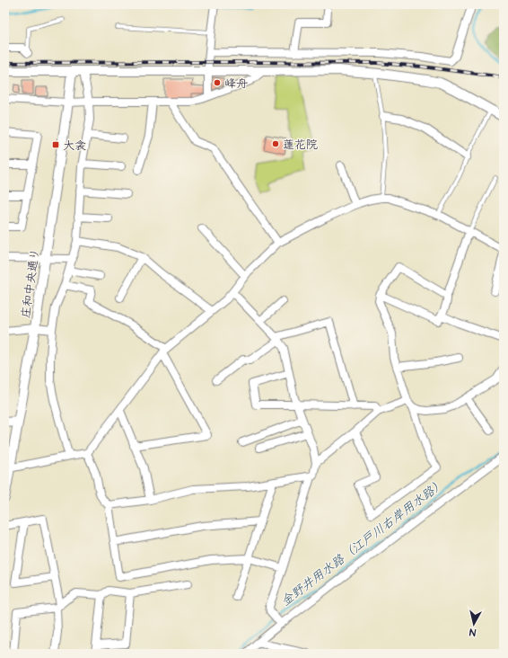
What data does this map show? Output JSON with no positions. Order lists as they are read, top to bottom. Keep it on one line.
{"streets":{"street":["庄和中央通り"]},"water":["金野井用水路（江戸川右岸用水路）"],"places":{"other":["峰舟","蓮花院"],"transit":["大衾"]},"north":"bottom"}
